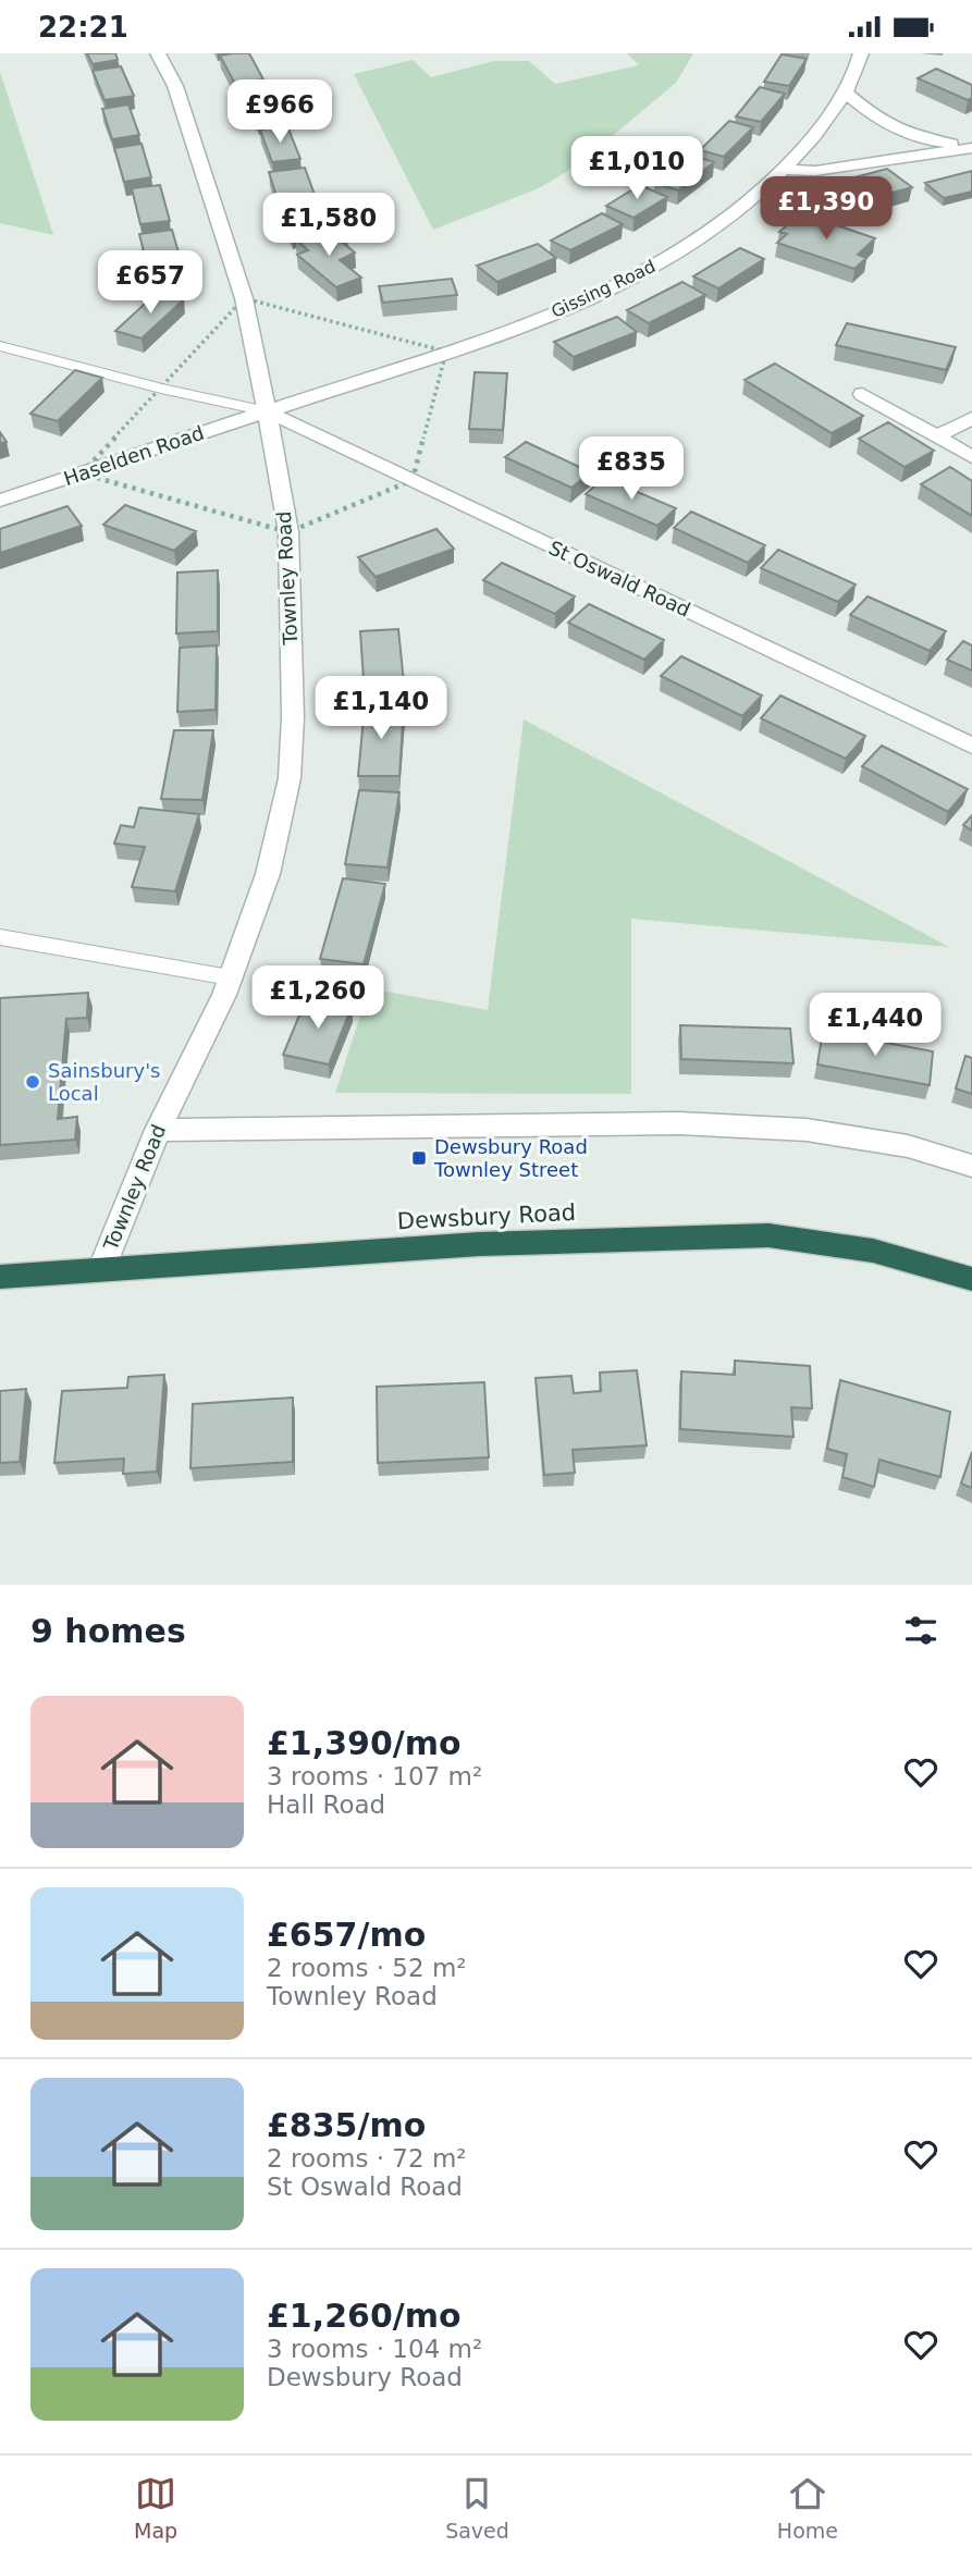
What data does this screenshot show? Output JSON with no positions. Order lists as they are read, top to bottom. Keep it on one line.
{"streets":{"highway":["Dewsbury Road"],"street":["Gissing Road","Haselden Road","Townley Road","St Oswald Road"]},"crossings":[["Gissing Road","Haselden Road"],["Gissing Road","Townley Road"],["Gissing Road","St Oswald Road"],["Haselden Road","Townley Road"],["Haselden Road","St Oswald Road"],["Townley Road","St Oswald Road"],["Townley Road","Dewsbury Road"]],"places":{"other":["Sainsbury's Local"],"transit":["Dewsbury Road Townley Street"]},"page":{"status":"22:21","price":["£966","£1,010","£1,390","£1,580","£657","£835","£1,140","£1,260","£1,440"],"heading":"9 homes","list":[{"name":"£1,390/mo","note":"3 rooms · 107 m² · Hall Road"},{"name":"£657/mo","note":"2 rooms · 52 m² · Townley Road"},{"name":"£835/mo","note":"2 rooms · 72 m² · St Oswald Road"},{"name":"£1,260/mo","note":"3 rooms · 104 m² · Dewsbury Road"}],"tabs":["Map","Saved","Home"]}}
